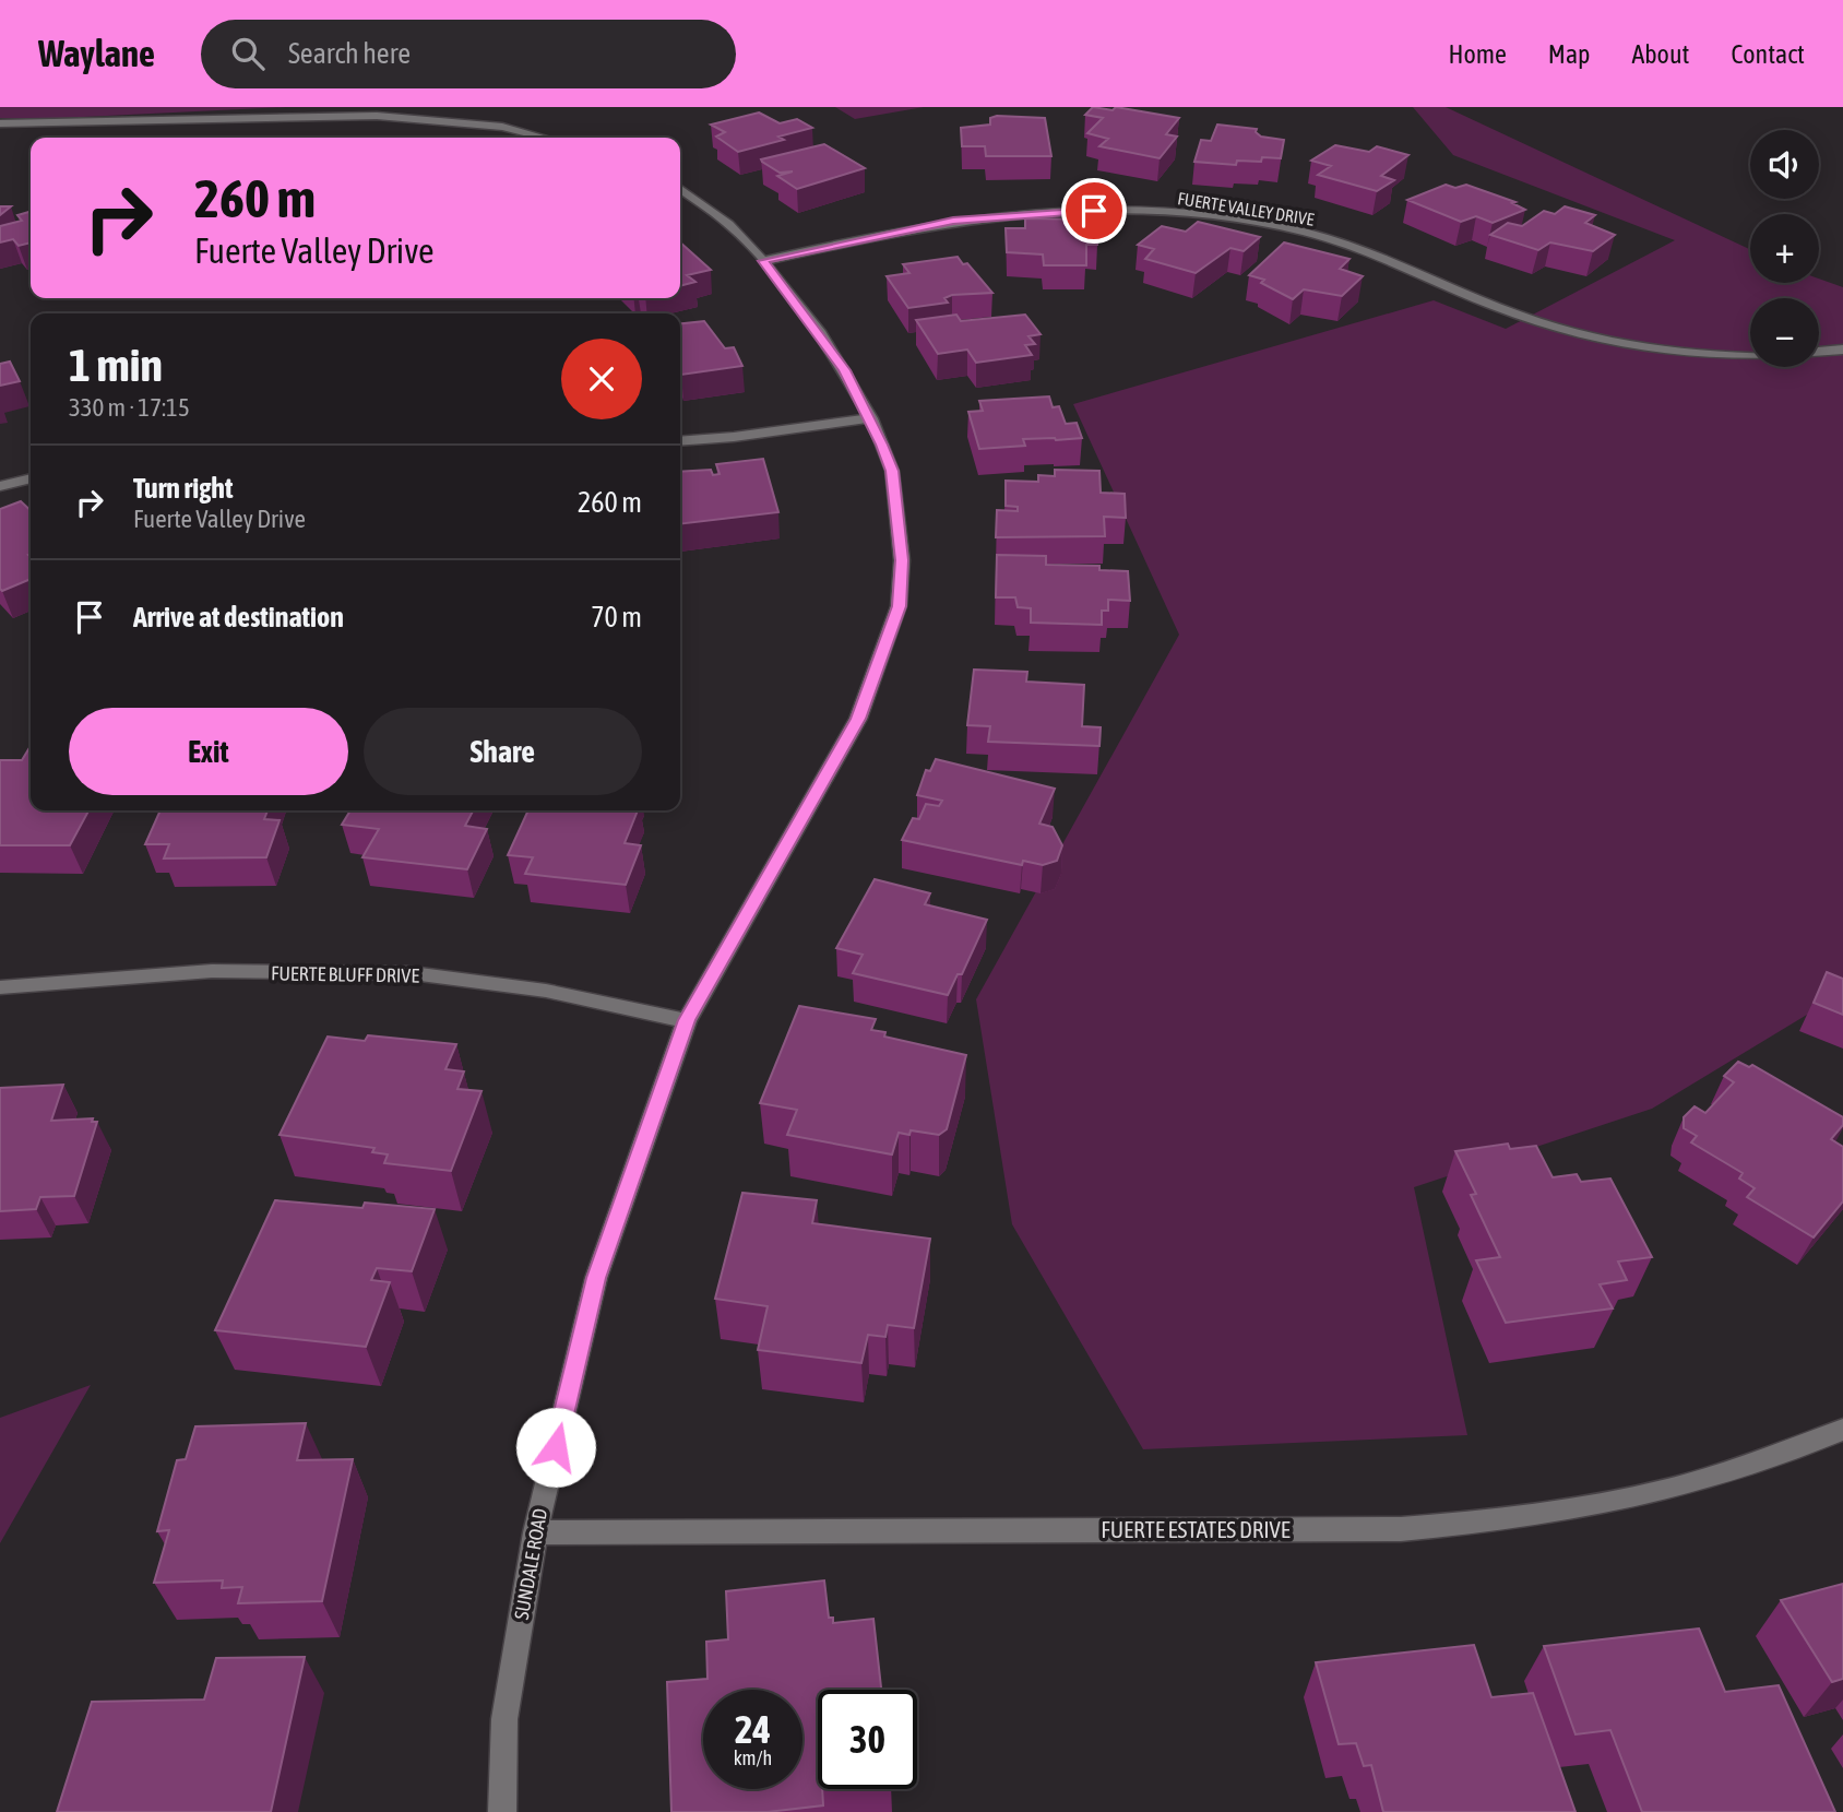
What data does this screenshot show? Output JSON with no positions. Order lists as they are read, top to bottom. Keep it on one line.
{"streets":{"street":["FUERTE VALLEY DRIVE","FUERTE BLUFF DRIVE","FUERTE ESTATES DRIVE","SUNDALE ROAD"]},"crossings":[["FUERTE VALLEY DRIVE","SUNDALE ROAD"],["FUERTE BLUFF DRIVE","SUNDALE ROAD"],["FUERTE ESTATES DRIVE","SUNDALE ROAD"]],"page":{"header":"Waylane","search":"Search here","nav":["Home","Map","About","Contact"],"map_buttons":["+","−"],"turn":["260 m","Fuerte Valley Drive"],"heading":["1 min","330 m · 17:15"],"list":[{"name":"Turn right","note":"Fuerte Valley Drive","value":"260 m"},{"name":"Arrive at destination","value":"70 m"}],"buttons":["Exit","Share"],"speed":"24 km/h","limit":"30"}}
